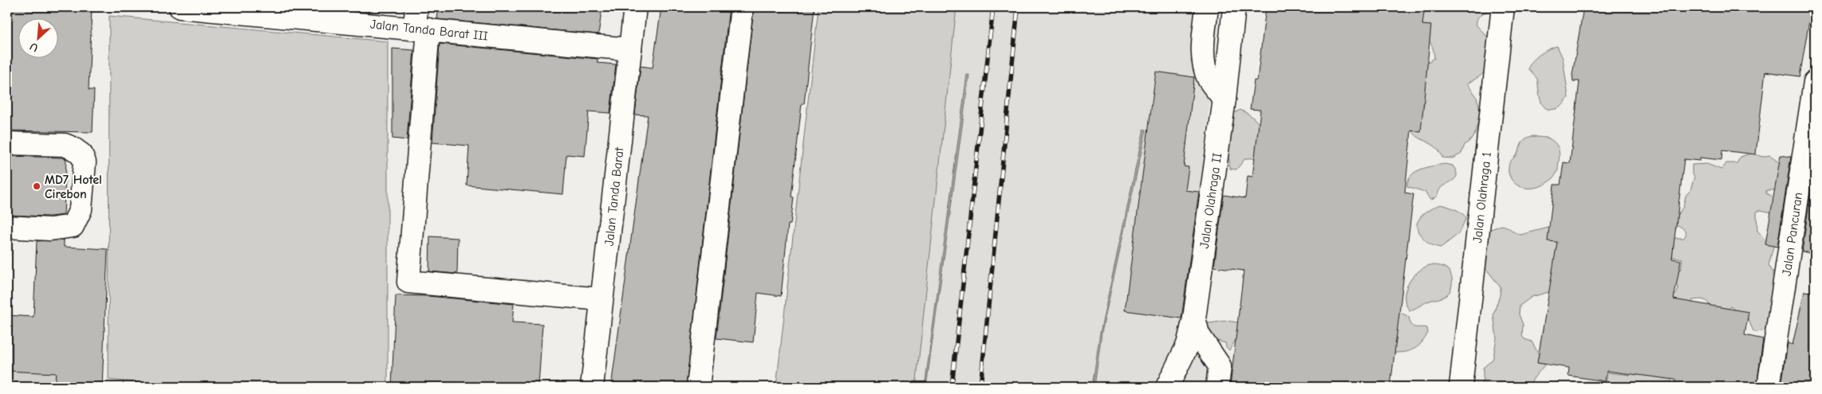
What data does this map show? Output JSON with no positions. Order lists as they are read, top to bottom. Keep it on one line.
{"streets":{"street":["Jalan Tanda Barat III","Jalan Tanda Barat","Jalan Olahraga 1","Jalan Olahraga II","Jalan Pancuran"]},"crossings":[["Jalan Tanda Barat III","Jalan Tanda Barat"]],"places":["MD7 Hotel Cirebon"],"north":"bottom left"}
